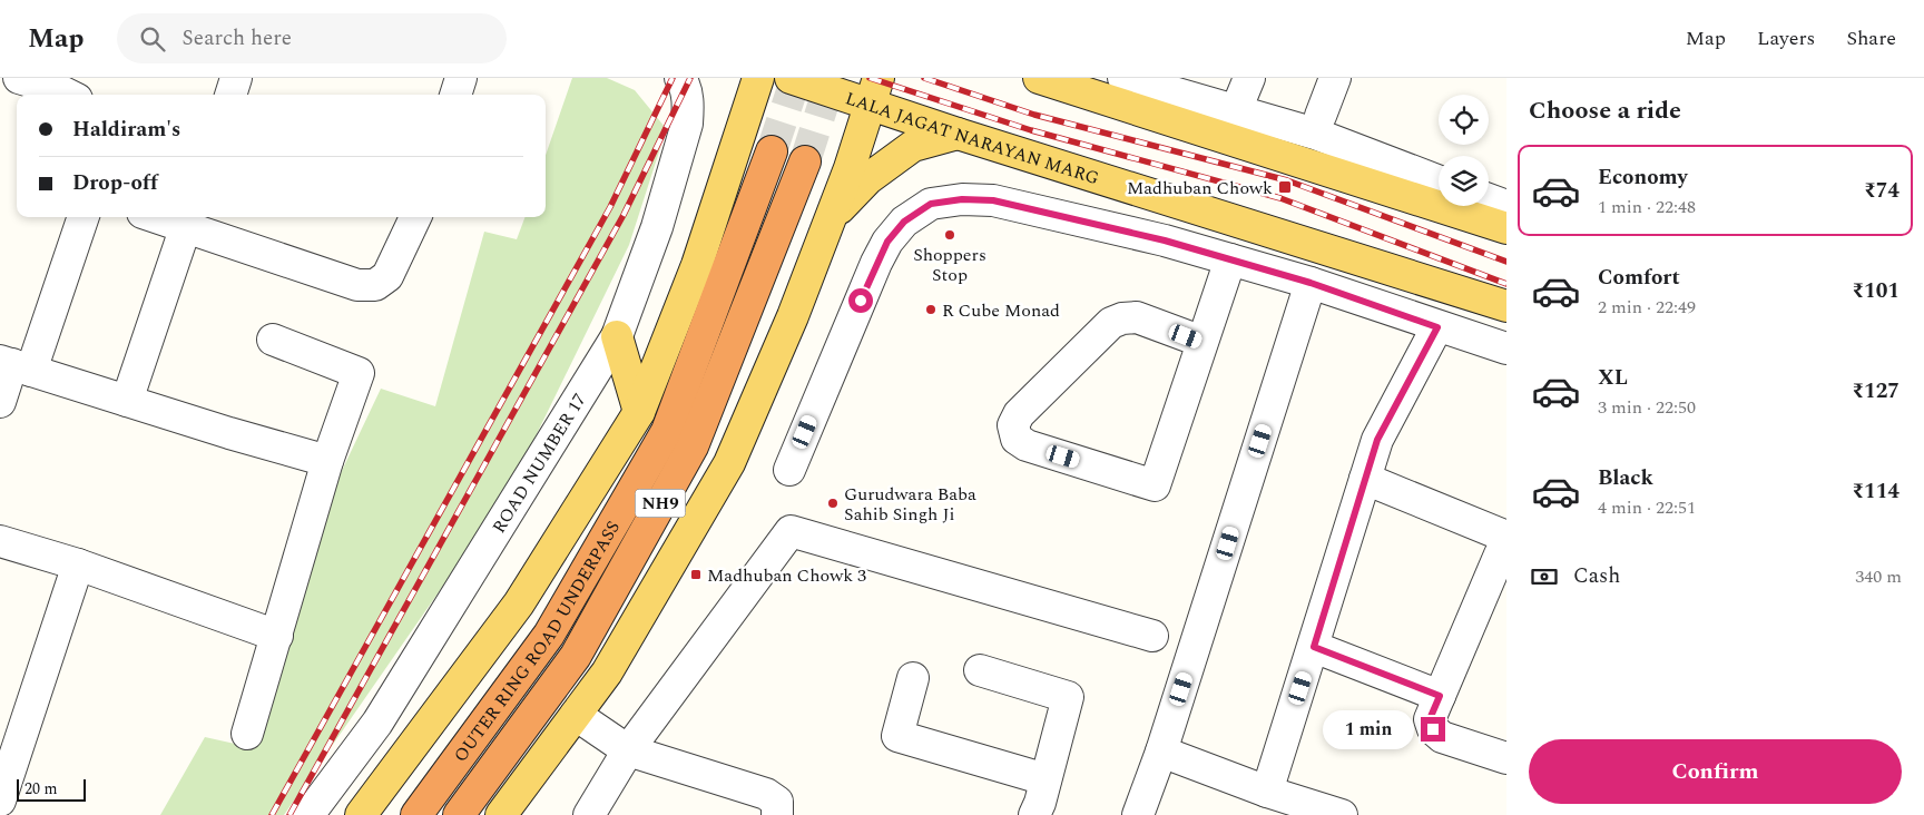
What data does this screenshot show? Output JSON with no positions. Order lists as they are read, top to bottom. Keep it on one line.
{"streets":{"highway":["NH9","OUTER RING ROAD UNDERPASS"],"main road":["LALA JAGAT NARAYAN MARG"],"street":["ROAD NUMBER 17"]},"places":{"transit":["Madhuban Chowk","Madhuban Chowk 3"],"other":["Shoppers Stop","R Cube Monad","Gurudwara Baba Sahib Singh Ji"]},"scale_bar":"20 m","page":{"header":"Map","search":"Search here","nav":["Map","Layers","Share"],"heading":"Choose a ride","banner":["Haldiram's","Drop-off"],"list":[{"name":"Economy","note":"1 min · 22:48","value":"₹74"},{"name":"Comfort","note":"2 min · 22:49","value":"₹101"},{"name":"XL","note":"3 min · 22:50","value":"₹127"},{"name":"Black","note":"4 min · 22:51","value":"₹114"}],"pay":["Cash","340 m"],"bubble":"1 min","buttons":"Confirm","scale":"20 m"}}
